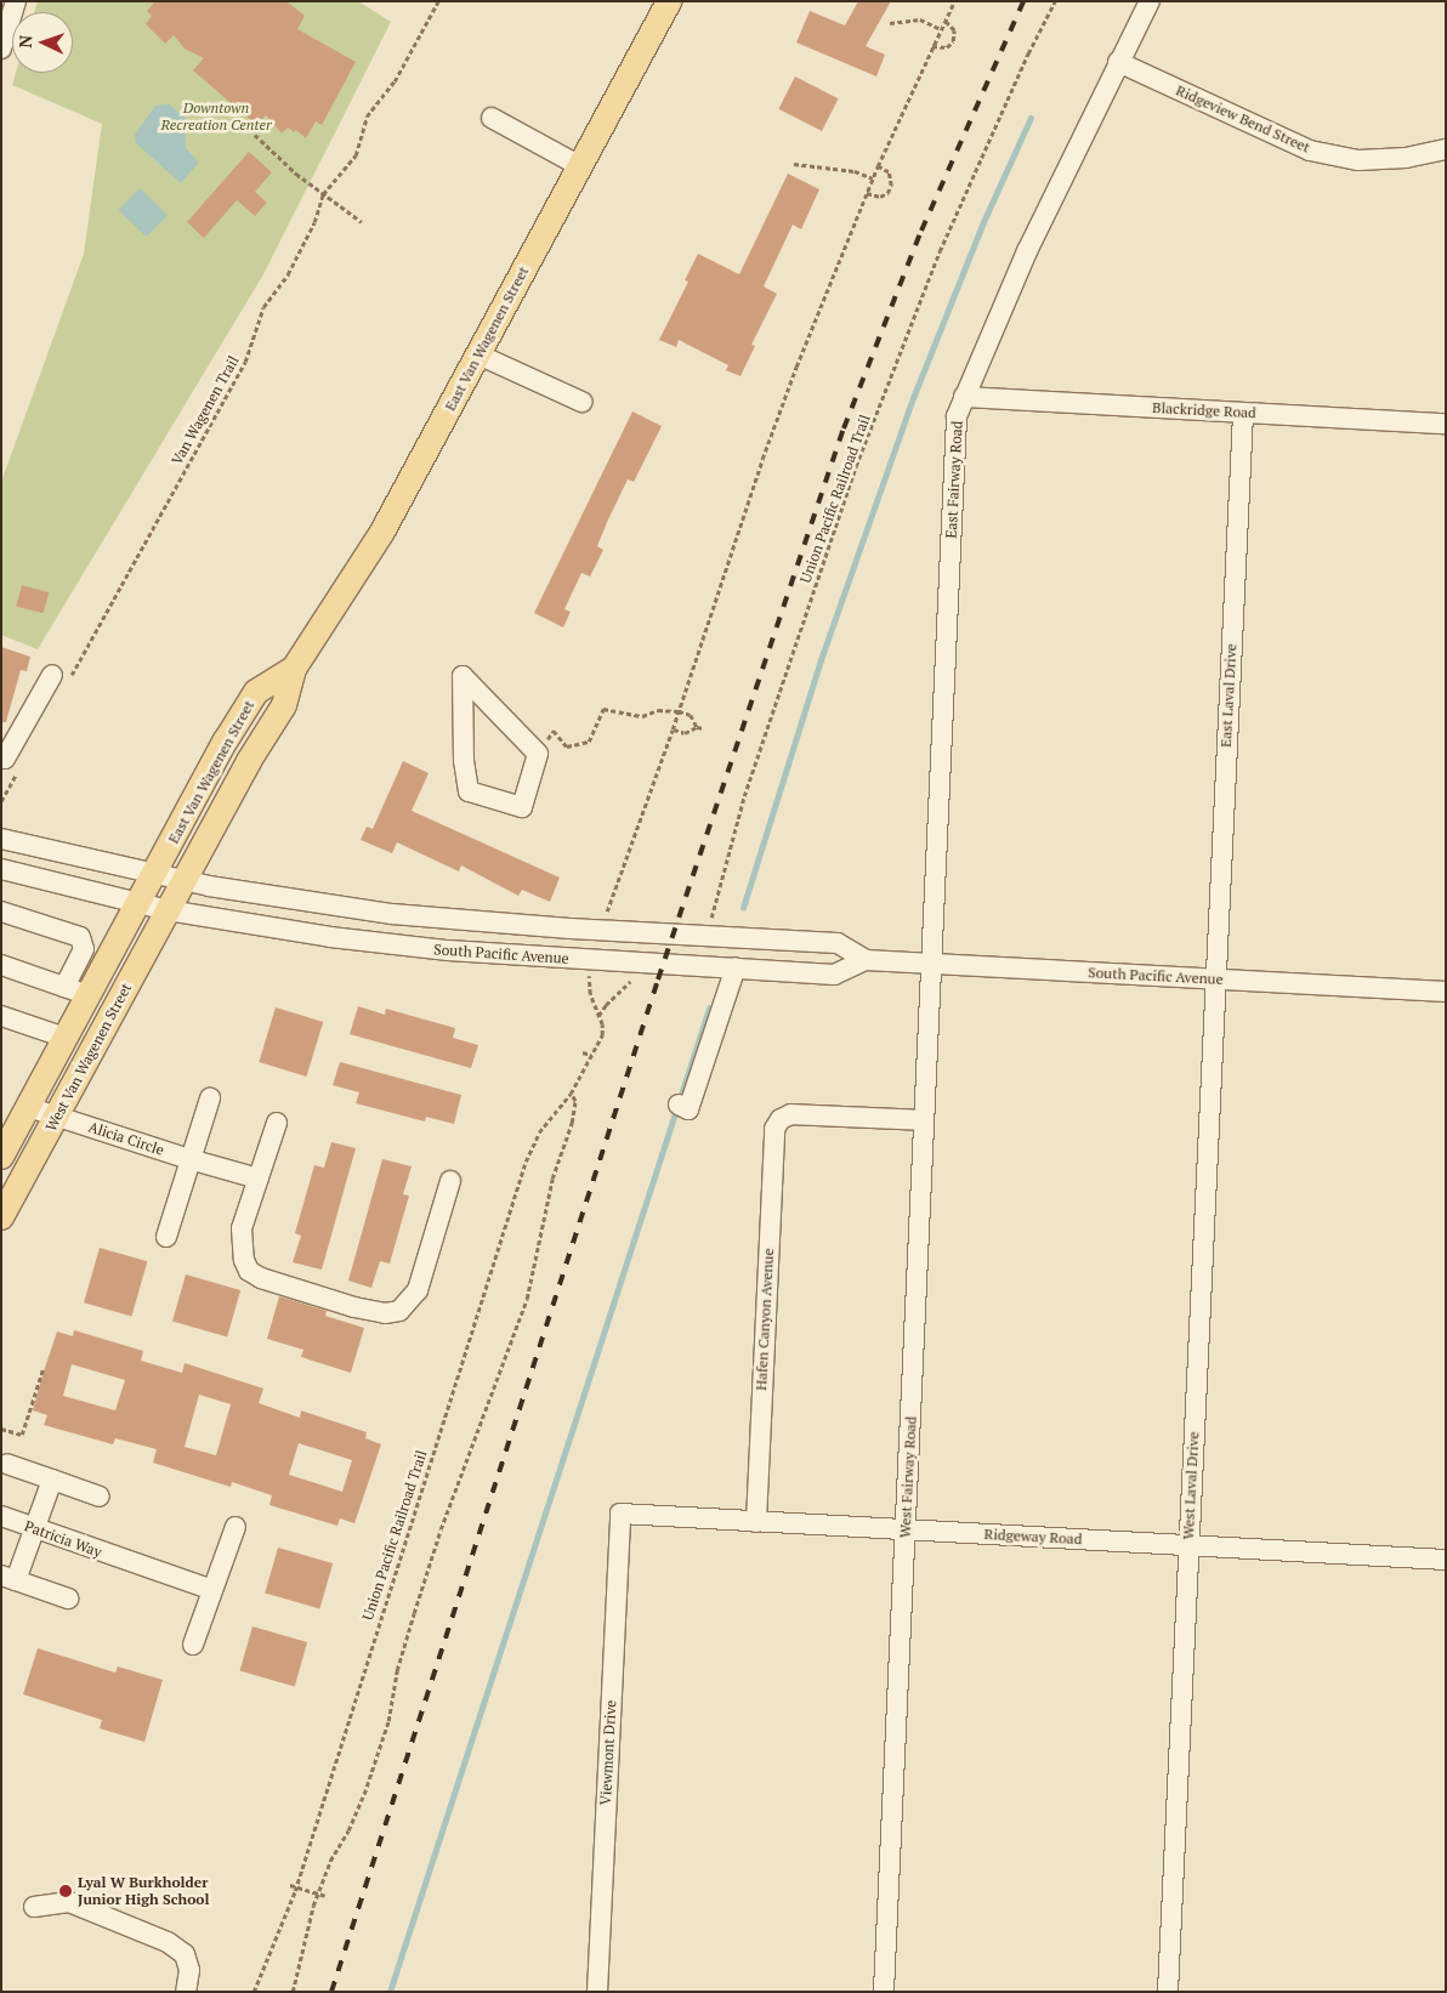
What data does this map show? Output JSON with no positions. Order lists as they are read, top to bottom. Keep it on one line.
{"streets":{"main road":["East Van Wagenen Street","West Van Wagenen Street"],"street":["Ridgeview Bend Street","Blackridge Road","East Fairway Road","East Laval Drive","South Pacific Avenue","Alicia Circle","Hafen Canyon Avenue","West Fairway Road","West Laval Drive","Ridgeway Road","Patricia Way","Viewmont Drive"],"path":["Van Wagenen Trail","Union Pacific Railroad Trail"]},"crossings":[["Ridgeview Bend Street","East Fairway Road"],["East Van Wagenen Street","South Pacific Avenue"],["East Van Wagenen Street","West Van Wagenen Street"],["Blackridge Road","East Fairway Road"],["Blackridge Road","East Laval Drive"],["East Fairway Road","South Pacific Avenue"],["East Fairway Road","West Fairway Road"],["Union Pacific Railroad Trail","South Pacific Avenue"],["East Laval Drive","South Pacific Avenue"],["East Laval Drive","West Laval Drive"],["South Pacific Avenue","West Van Wagenen Street"],["South Pacific Avenue","West Fairway Road"],["South Pacific Avenue","West Laval Drive"],["West Van Wagenen Street","Alicia Circle"],["Hafen Canyon Avenue","West Fairway Road"],["Hafen Canyon Avenue","Ridgeway Road"],["West Fairway Road","Ridgeway Road"],["West Laval Drive","Ridgeway Road"],["Ridgeway Road","Viewmont Drive"]],"parks":["Downtown Recreation Center"],"places":["Lyal W Burkholder Junior High School"],"north":"left"}
